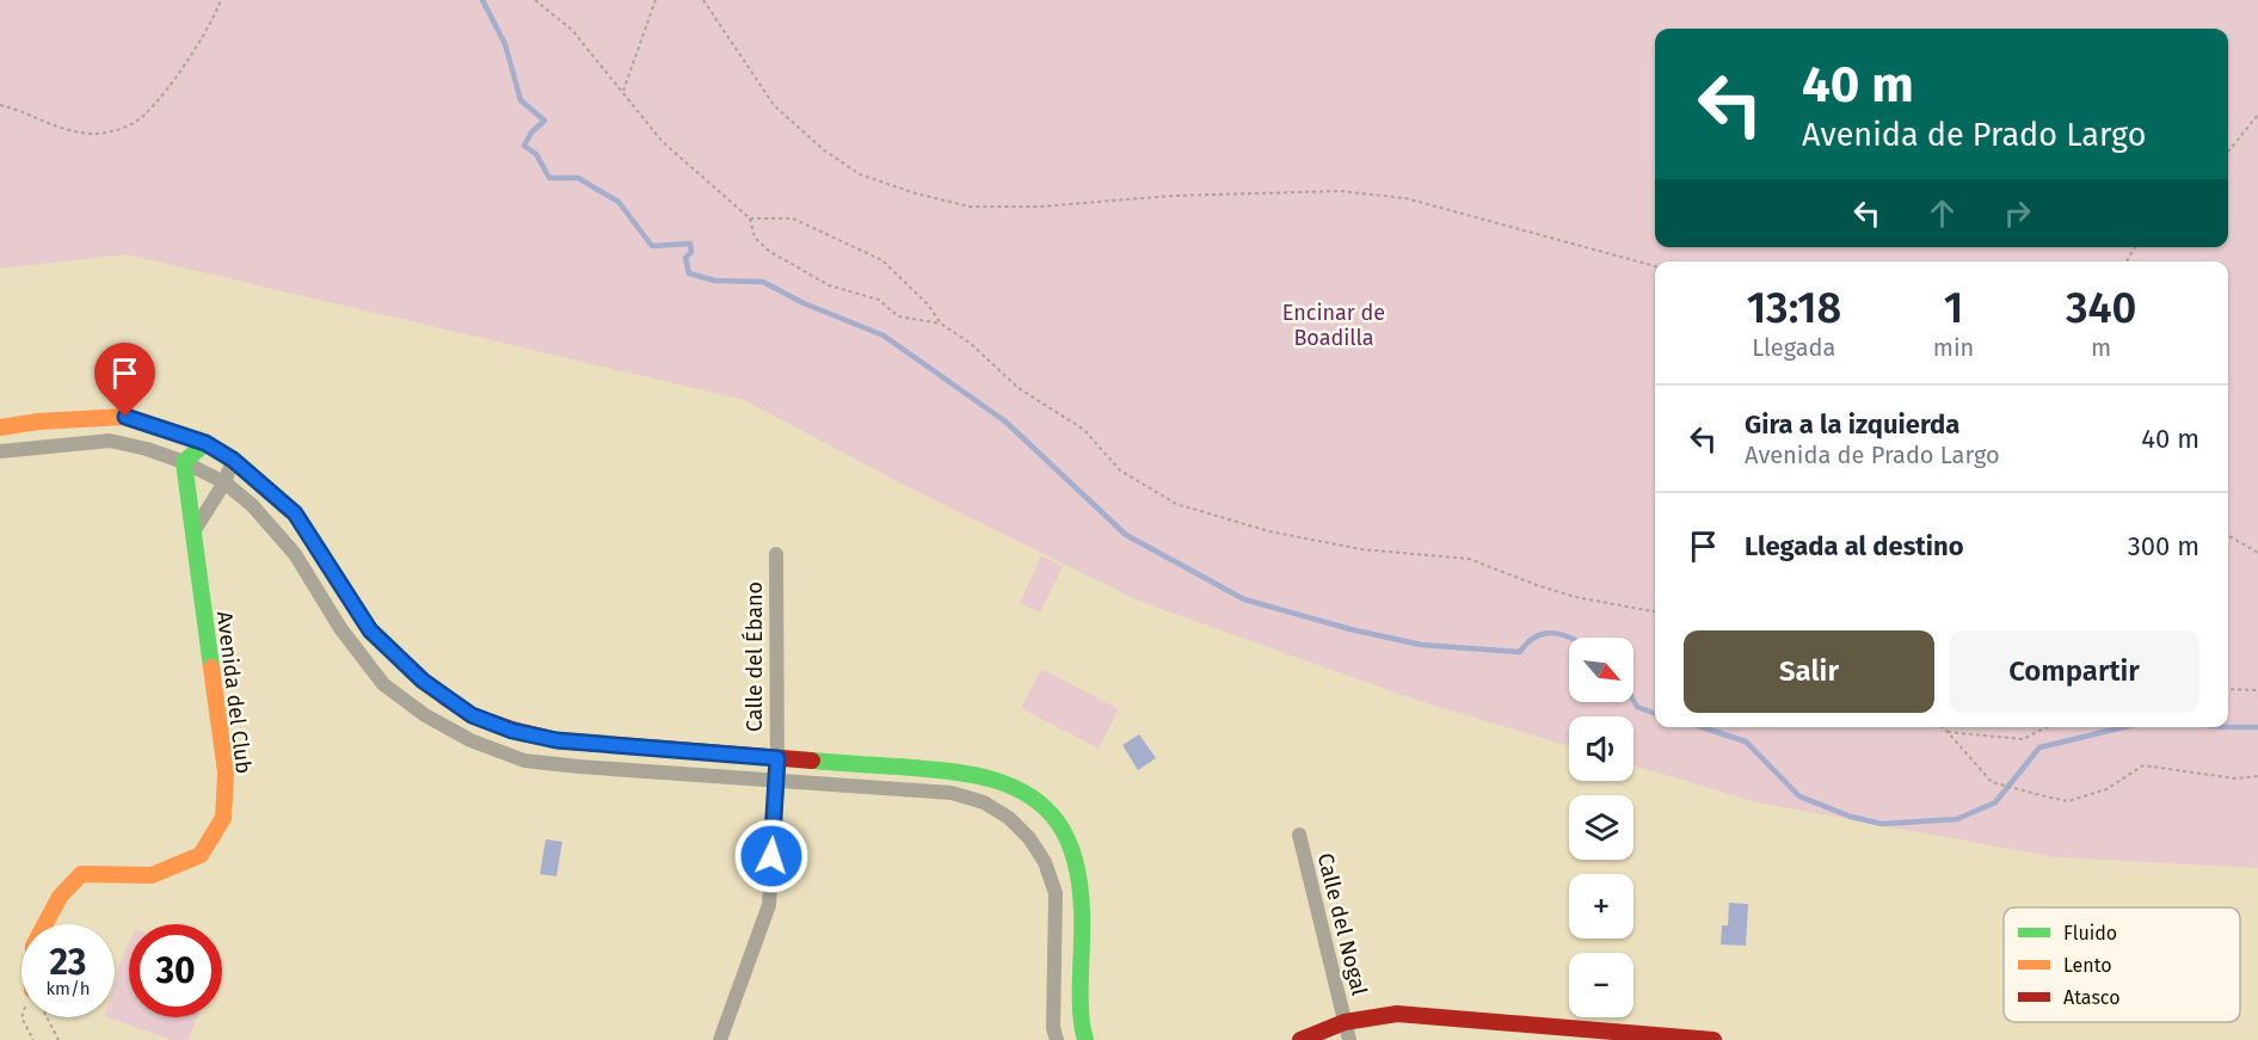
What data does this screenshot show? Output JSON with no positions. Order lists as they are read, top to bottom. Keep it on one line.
{"streets":{"street":["Calle del Ébano","Avenida del Club","Calle del Nogal"]},"parks":["Encinar de Boadilla"],"legend":["Fluido","Lento","Atasco"],"north":"bottom right","page":{"turn":["40 m","Avenida de Prado Largo"],"eta":["13:18","Llegada","1","min","340","m"],"list":[{"name":"Gira a la izquierda","note":"Avenida de Prado Largo","value":"40 m"},{"name":"Llegada al destino","value":"300 m"}],"buttons":["Salir","Compartir"],"map_buttons":["+","−"],"speed":"23 km/h","limit":"30"}}
